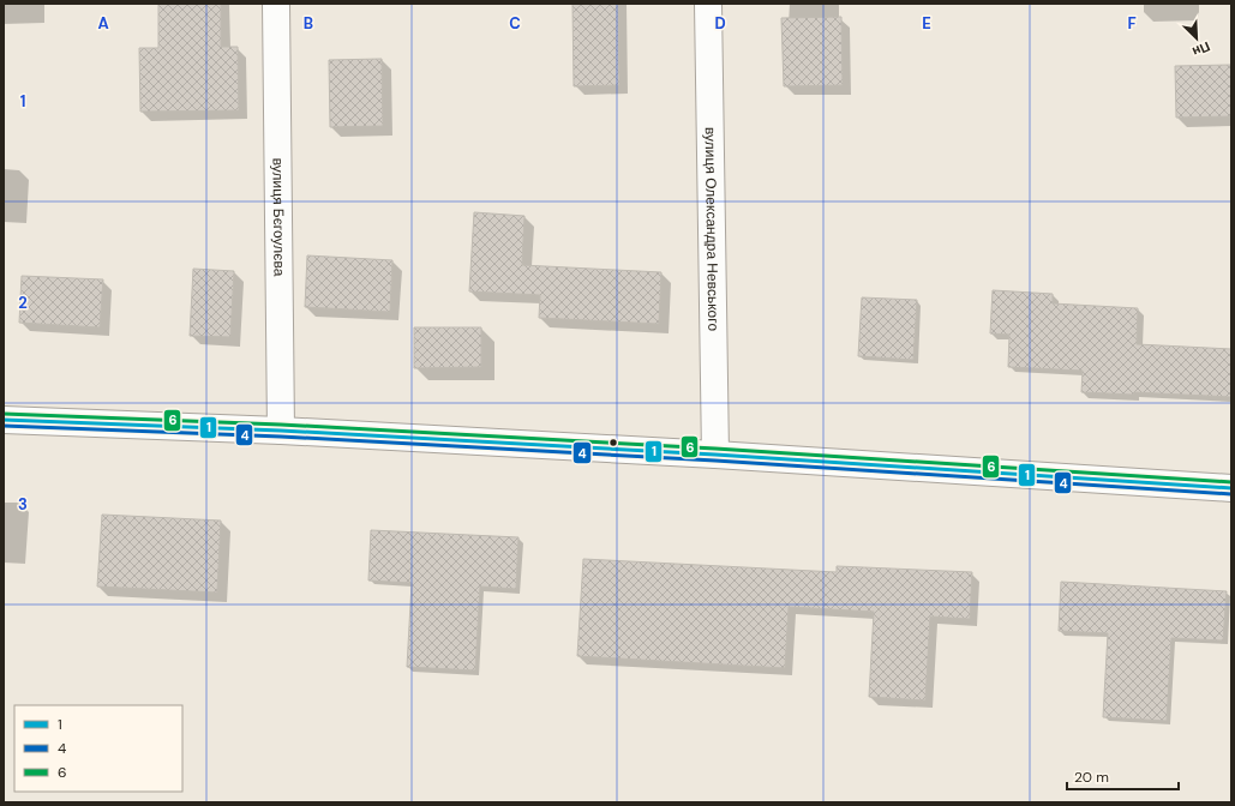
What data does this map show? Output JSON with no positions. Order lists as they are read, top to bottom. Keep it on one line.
{"streets":{"street":["вулиця Бєгоулєва","вулиця Олександра Невського"]},"lines":["transit line 6","transit line 1","transit line 4"],"legend":["1","4","6"],"scale_bar":"20 m","north":"bottom right","grid":{"columns":["A","B","C","D","E","F"],"rows":["1","2","3"]}}
